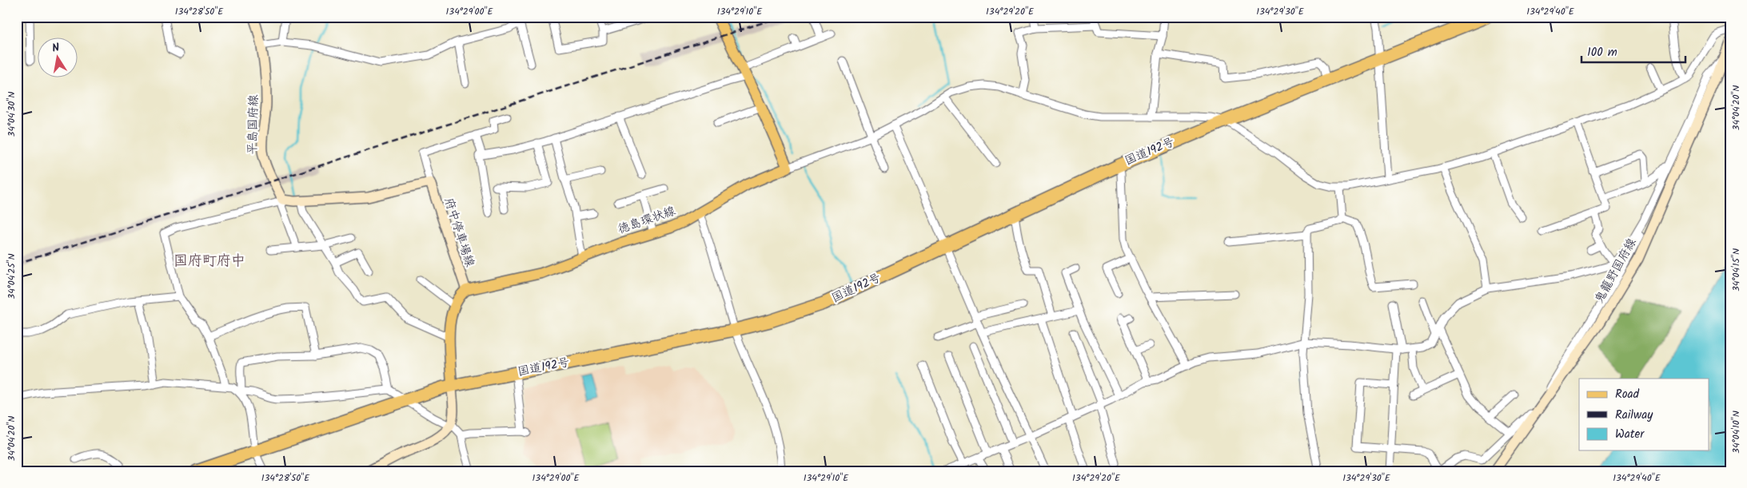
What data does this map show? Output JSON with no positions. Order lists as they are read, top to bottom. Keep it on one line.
{"streets":{"highway":["国道192号"],"main road":["平島国府線","徳島環状線","府中停車場線","鬼籠野国府線"]},"crossings":[["徳島環状線","府中停車場線"]],"districts":["国府町府中"],"legend":["Road","Railway","Water"],"scale_bar":"100 m","north":"top","coordinates":["134°28'50\"E","134°29'00\"E","134°29'10\"E","134°29'20\"E","134°29'30\"E","134°29'40\"E","34°04'20\"N","34°04'30\"N","34°04'15\"N","34°04'25\"N","34°04'10\"N"]}
